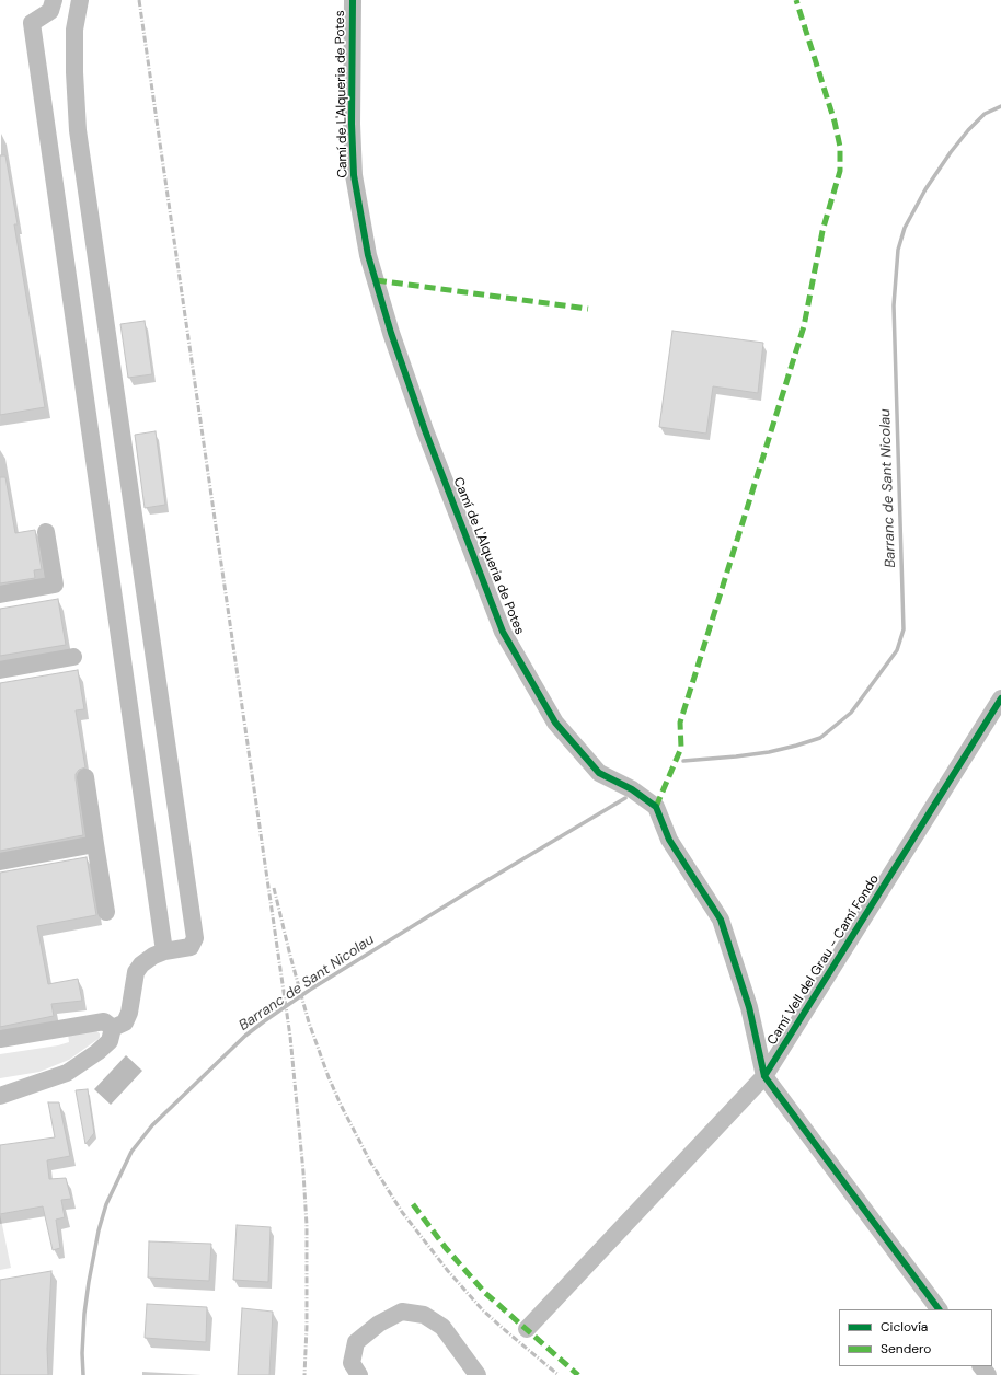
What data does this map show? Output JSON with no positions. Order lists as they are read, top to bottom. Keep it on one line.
{"streets":{"street":["Camí de L'Alqueria de Potes","Camí Vell del Grau - Camí Fondo"]},"crossings":[["Camí de L'Alqueria de Potes","Camí Vell del Grau - Camí Fondo"]],"water":["Barranc de Sant Nicolau"],"legend":["Ciclovía","Sendero"]}
